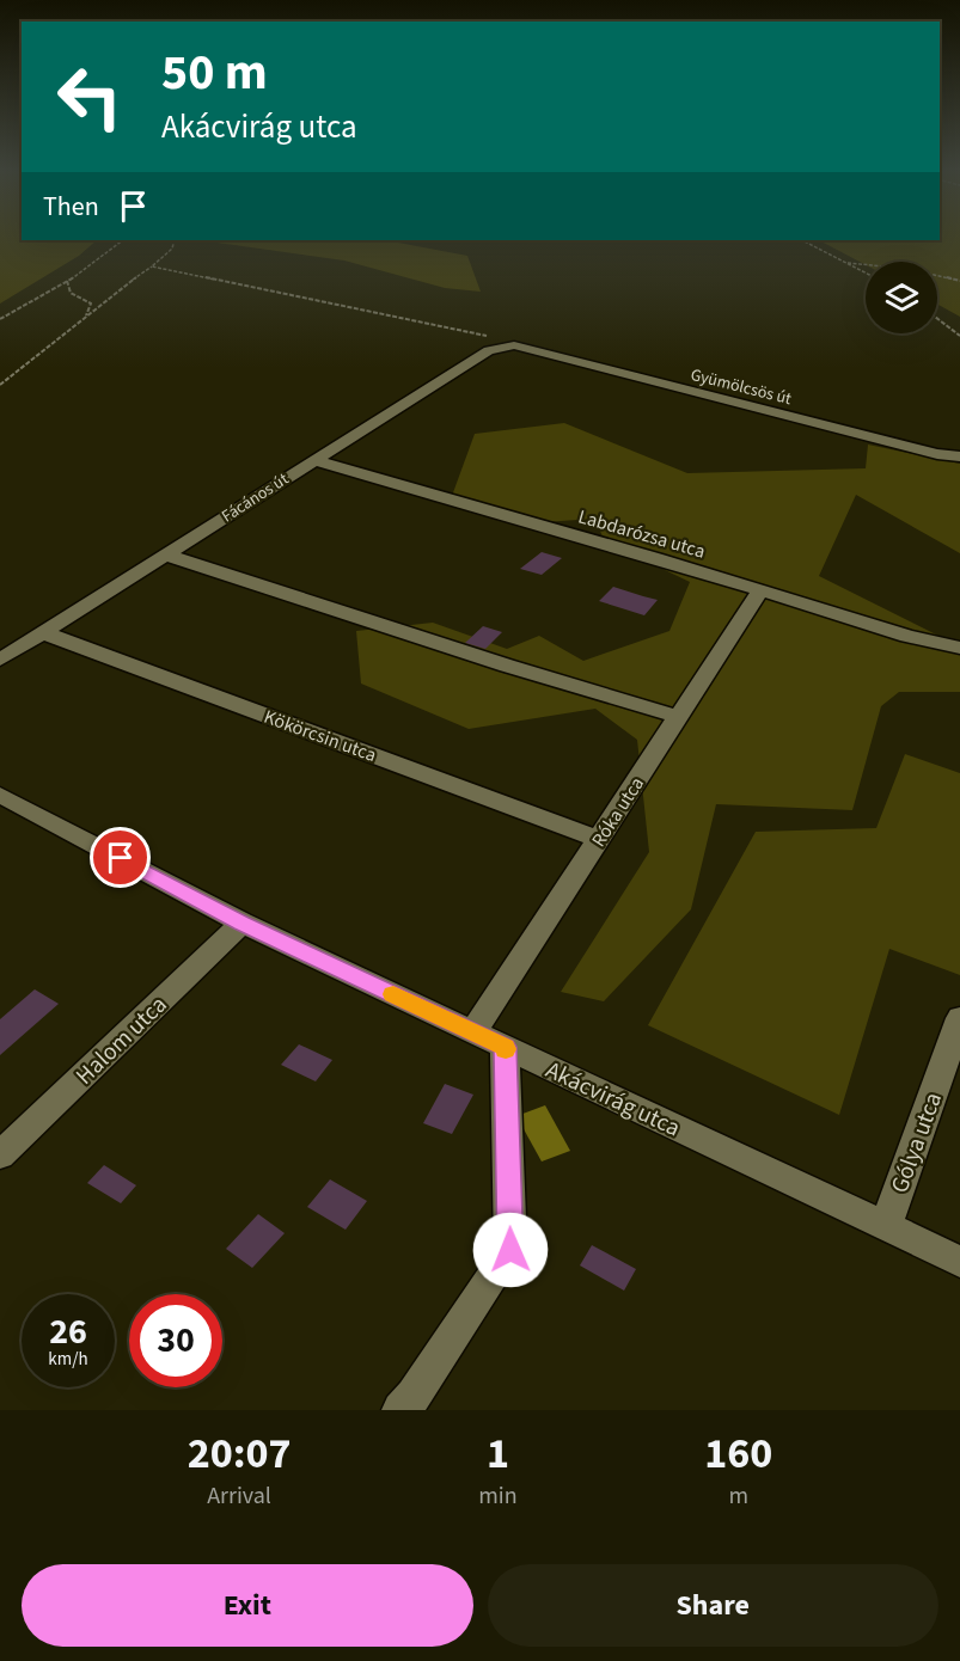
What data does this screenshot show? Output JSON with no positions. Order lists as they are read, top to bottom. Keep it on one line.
{"streets":{"street":["Gyümölcsös út","Fácános út","Labdarózsa utca","Kökörcsin utca","Róka utca","Halom utca","Akácvirág utca","Gólya utca"]},"crossings":[["Gyümölcsös út","Fácános út"],["Fácános út","Labdarózsa utca"],["Fácános út","Kökörcsin utca"],["Labdarózsa utca","Róka utca"],["Kökörcsin utca","Róka utca"],["Róka utca","Akácvirág utca"],["Halom utca","Akácvirág utca"],["Akácvirág utca","Gólya utca"]],"page":{"turn":["50 m","Akácvirág utca"],"then":"Then","speed":"26 km/h","limit":"30","eta":["20:07","Arrival","1","min","160","m"],"buttons":["Exit","Share"]}}
